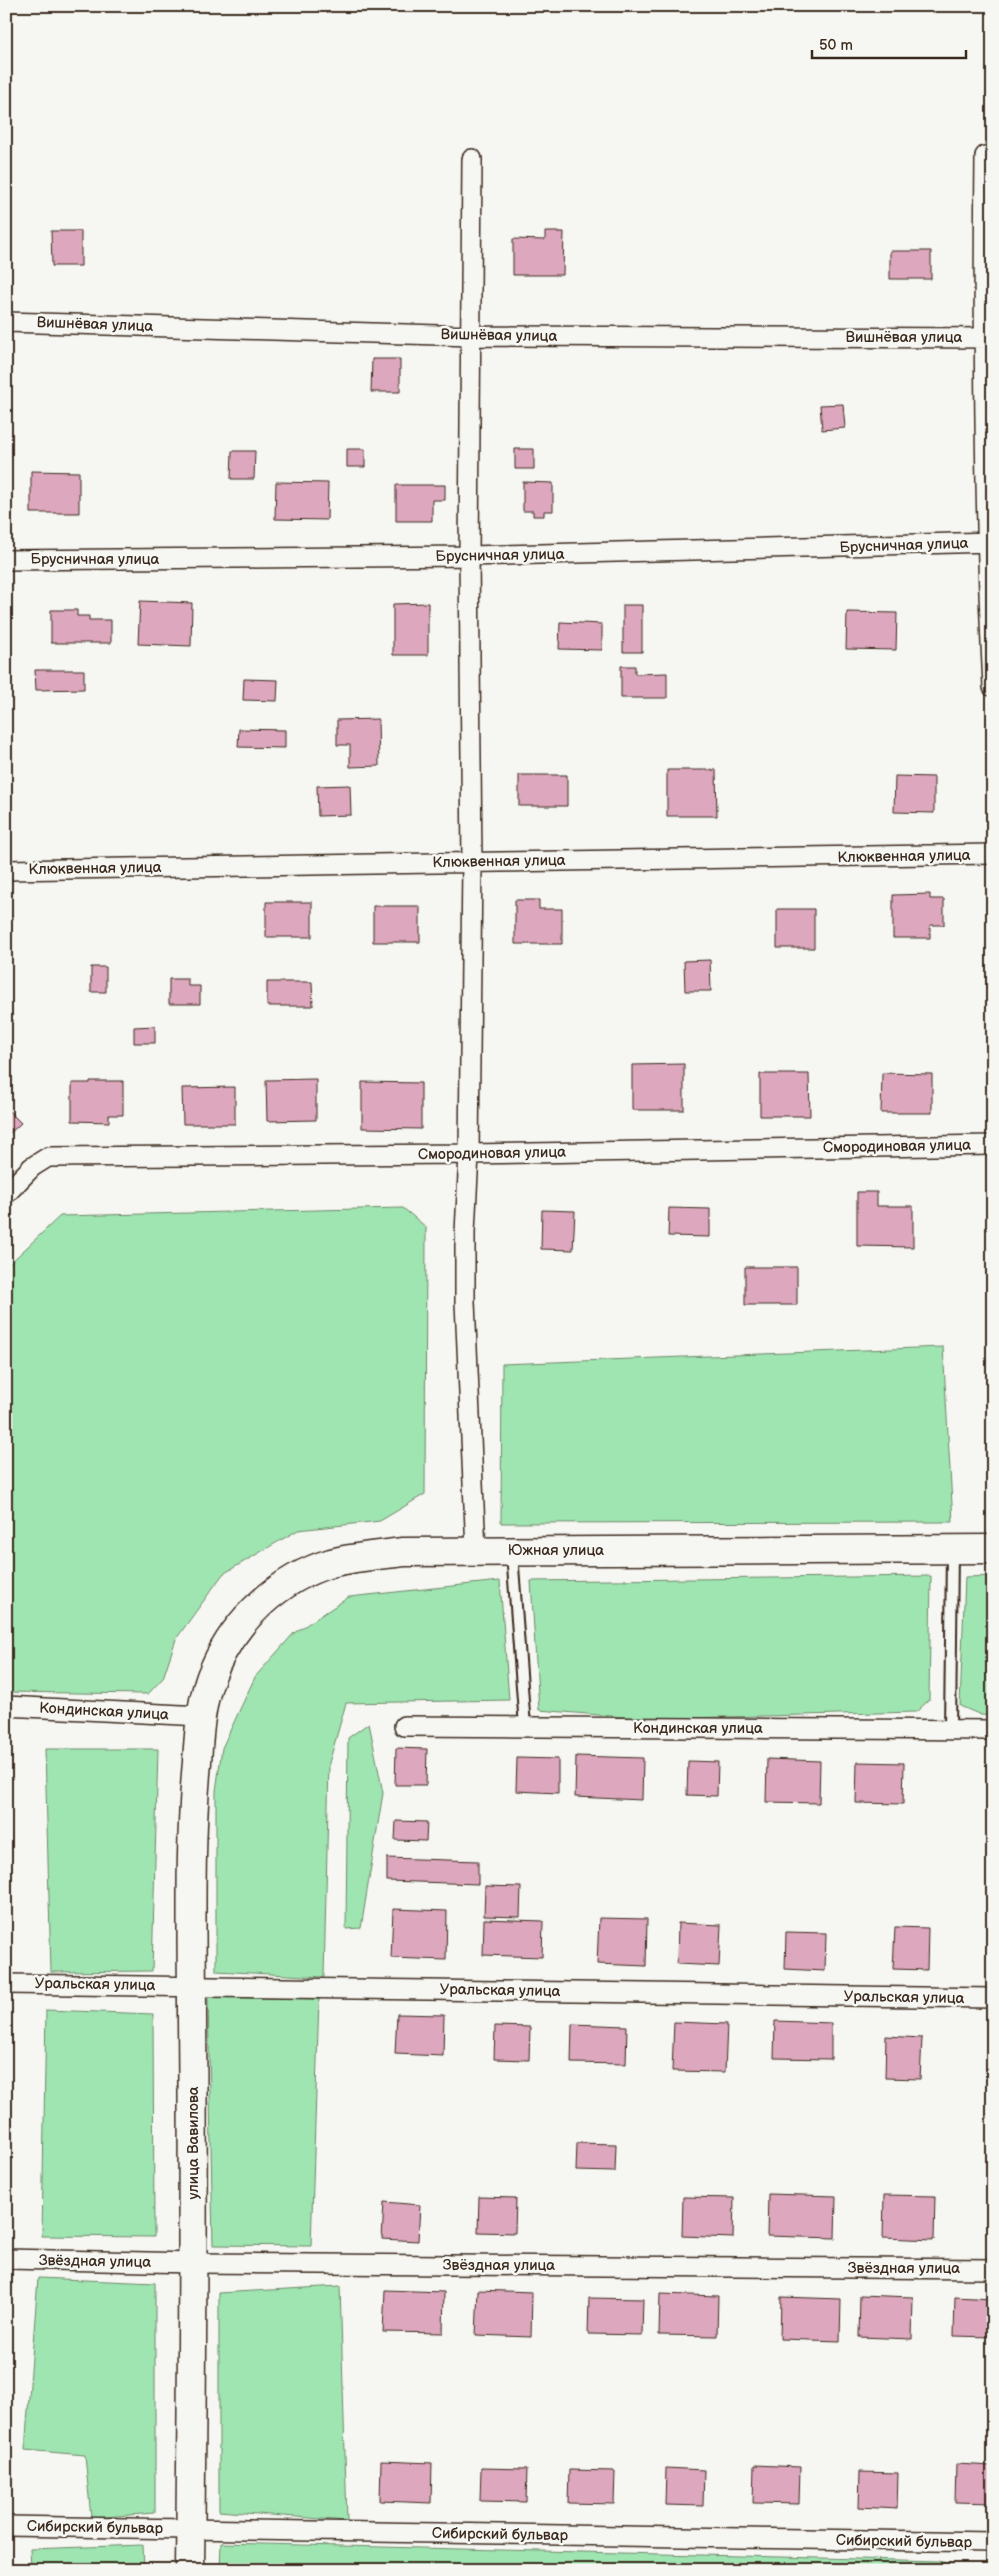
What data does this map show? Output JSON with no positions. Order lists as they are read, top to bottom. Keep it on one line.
{"streets":{"street":["Вишнёвая улица","Брусничная улица","Клюквенная улица","Смородиновая улица","Южная улица","Кондинская улица","Уральская улица","улица Вавилова","Звёздная улица","Сибирский бульвар"]},"crossings":[["Южная улица","Кондинская улица"],["Южная улица","улица Вавилова"],["Кондинская улица","улица Вавилова"],["Уральская улица","улица Вавилова"],["улица Вавилова","Звёздная улица"],["улица Вавилова","Сибирский бульвар"]],"scale_bar":"50 m"}
